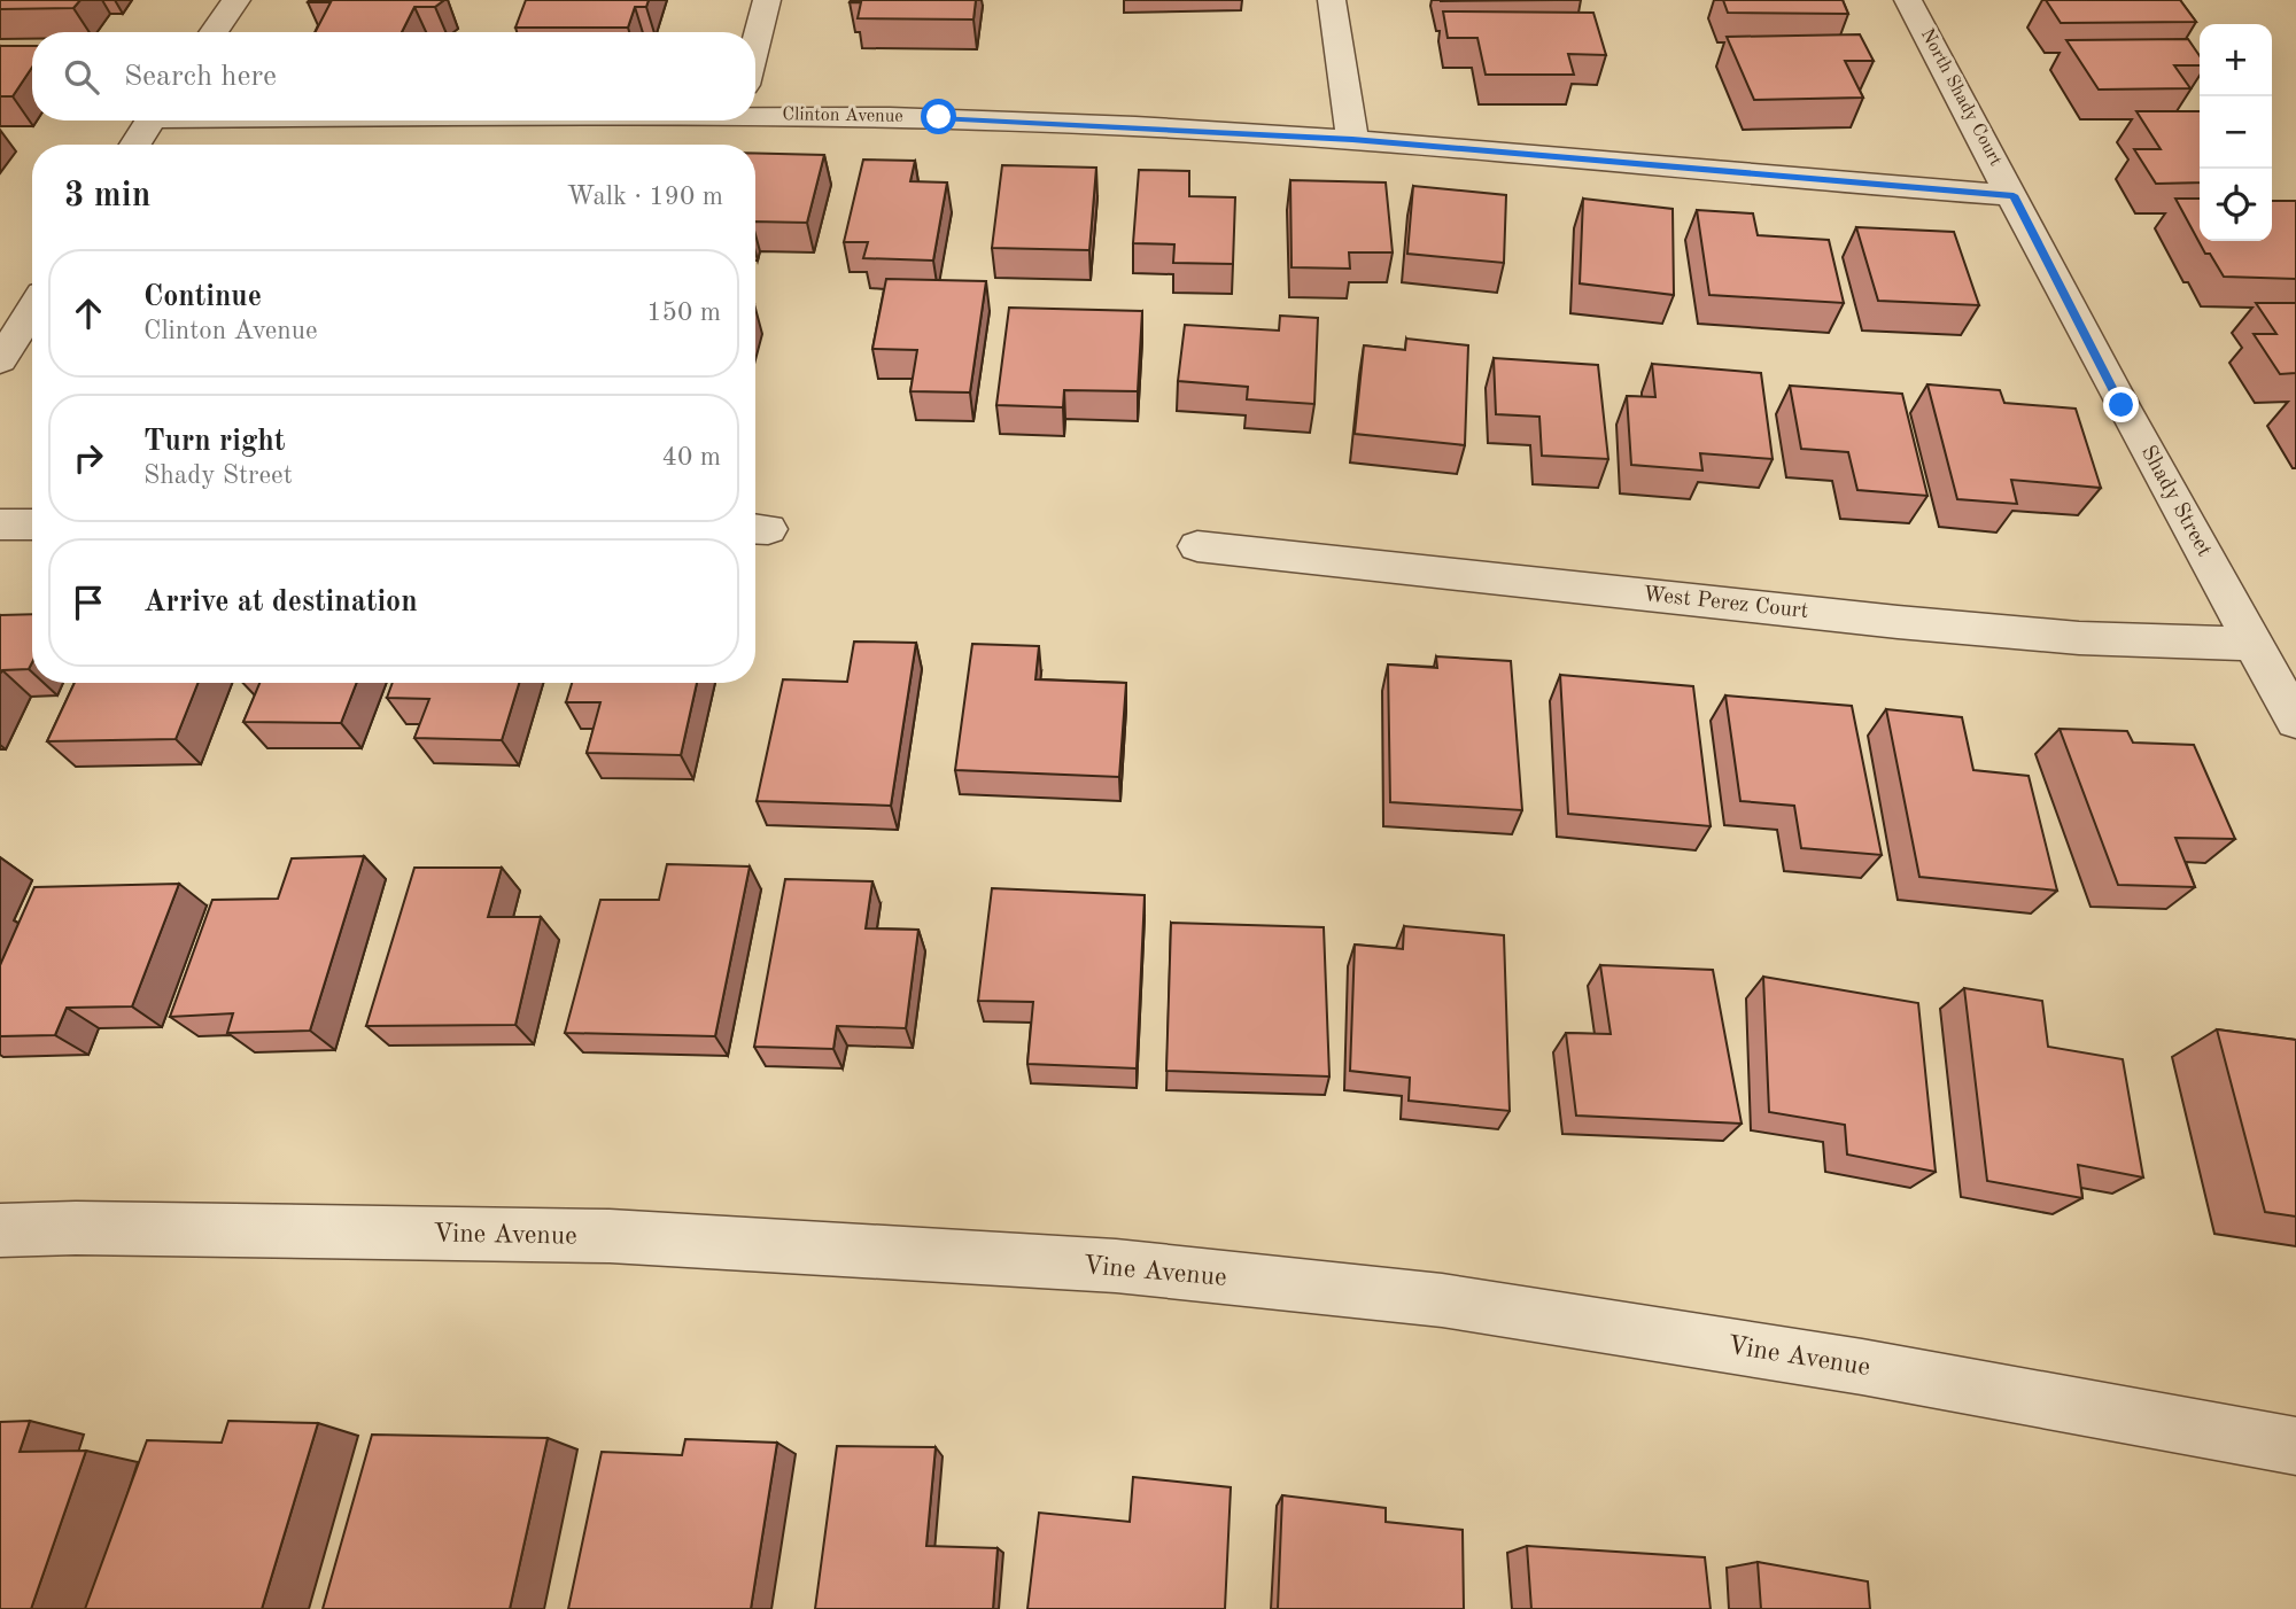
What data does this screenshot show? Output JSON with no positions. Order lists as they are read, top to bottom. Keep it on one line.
{"streets":{"street":["North Shady Court","Clinton Avenue","Shady Street","West Perez Court","Vine Avenue"]},"crossings":[["North Shady Court","Clinton Avenue"],["North Shady Court","Shady Street"],["Clinton Avenue","Shady Street"],["Shady Street","West Perez Court"]],"page":{"map_buttons":["+","−"],"search":"Search here","heading":["3 min","Walk · 190 m"],"list":[["Continue","Clinton Avenue","150 m"],["Turn right","Shady Street","40 m"],"Arrive at destination"]}}
